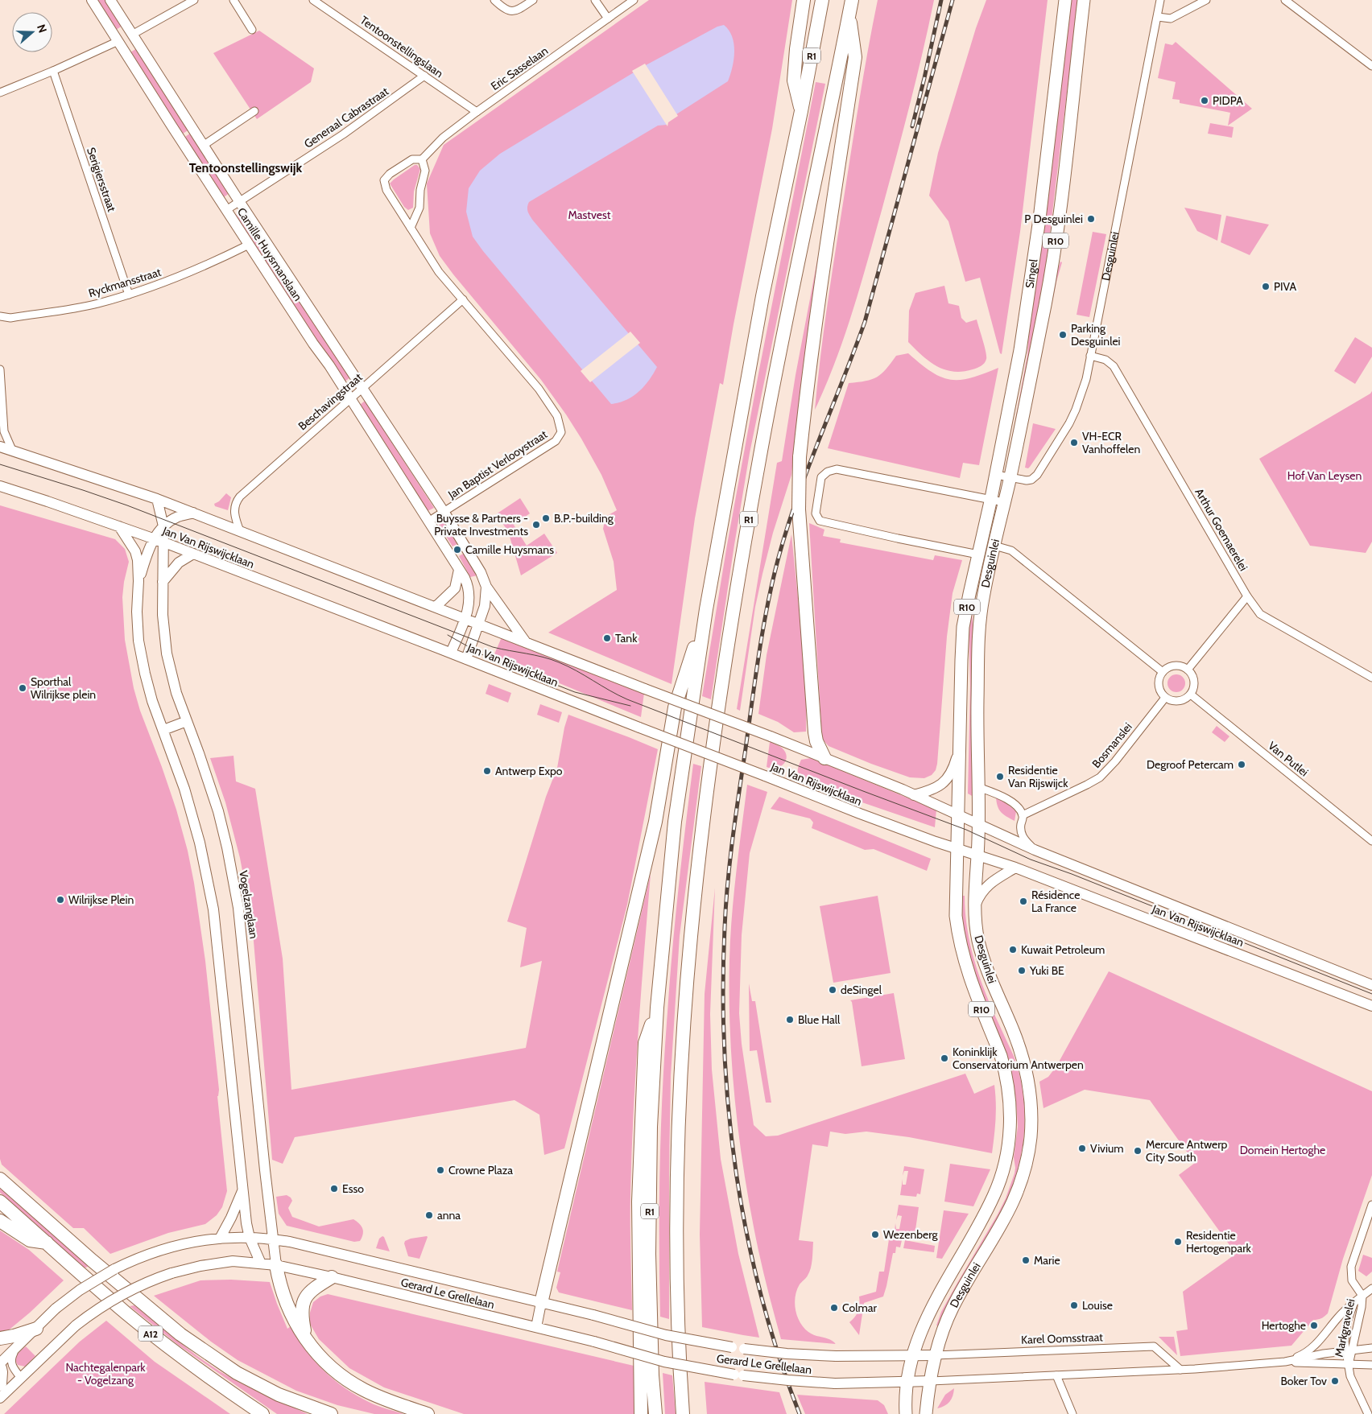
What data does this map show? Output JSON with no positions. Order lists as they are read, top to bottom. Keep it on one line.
{"streets":{"highway":["R1","A12"],"main road":["R10","Desguinlei","Singel"],"street":["Tentoonstellingslaan","Eric Sasselaan","Generaal Cabrastraat","Serigiersstraat","Camille Huysmanslaan","Ryckmansstraat","Beschavingstraat","Jan Baptist Verlooystraat","Arthur Goemaerelei","Jan Van Rijswijcklaan","Bosmanslei","Van Putlei","Vogelzanglaan","Gerard Le Grellelaan","Markgravelei","Karel Oomsstraat"]},"crossings":[["Tentoonstellingslaan","Eric Sasselaan"],["Tentoonstellingslaan","Generaal Cabrastraat"],["Eric Sasselaan","Beschavingstraat"],["Eric Sasselaan","Jan Baptist Verlooystraat"],["Generaal Cabrastraat","Camille Huysmanslaan"],["Serigiersstraat","Ryckmansstraat"],["Camille Huysmanslaan","Ryckmansstraat"],["Camille Huysmanslaan","Beschavingstraat"],["Camille Huysmanslaan","Jan Baptist Verlooystraat"],["Camille Huysmanslaan","Jan Van Rijswijcklaan"],["Desguinlei","Singel"],["Desguinlei","Arthur Goemaerelei"],["Desguinlei","Jan Van Rijswijcklaan"],["Desguinlei","Gerard Le Grellelaan"],["Desguinlei","Karel Oomsstraat"],["Beschavingstraat","Jan Van Rijswijcklaan"],["Jan Van Rijswijcklaan","Bosmanslei"],["Jan Van Rijswijcklaan","Vogelzanglaan"],["Bosmanslei","Van Putlei"],["Vogelzanglaan","Gerard Le Grellelaan"],["Gerard Le Grellelaan","Karel Oomsstraat"]],"districts":["Tentoonstellingswijk"],"parks":["Mastvest","Hof Van Leysen","Domein Hertoghe","Nachtegalenpark - Vogelzang"],"places":["PIDPA","P Desguinlei","PIVA","Parking Desguinlei","VH-ECR Vanhoffelen","B.P.-building","Buysse & Partners - Private Investments","Camille Huysmans","Tank","Sporthal Wilrijkse plein","Degroof Petercam","Antwerp Expo","Residentie Van Rijswijck","Wilrijkse Plein","Résidence La France","Kuwait Petroleum","Yuki BE","deSingel","Blue Hall","Koninklijk Conservatorium Antwerpen","Vivium","Mercure Antwerp City South","Crowne Plaza","Esso","anna","Wezenberg","Residentie Hertogenpark","Marie","Louise","Colmar","Hertoghe","Boker Tov"],"north":"right"}
